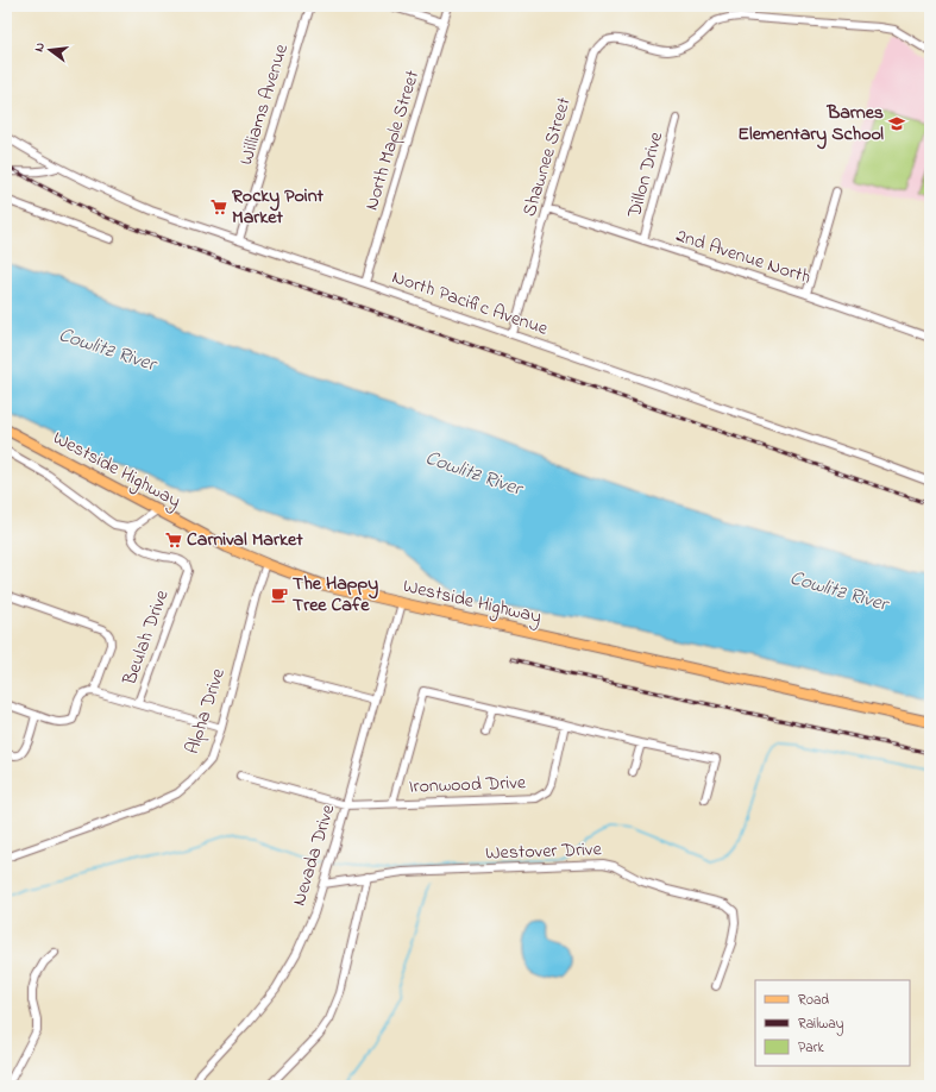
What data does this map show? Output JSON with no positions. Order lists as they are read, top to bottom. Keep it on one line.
{"streets":{"main road":["Westside Highway"],"street":["Williams Avenue","North Maple Street","Shawnee Street","Dillon Drive","2nd Avenue North","North Pacific Avenue","Beulah Drive","Alpha Drive","Ironwood Drive","Westover Drive","Nevada Drive"]},"crossings":[["Williams Avenue","North Pacific Avenue"],["North Maple Street","North Pacific Avenue"],["Shawnee Street","2nd Avenue North"],["Shawnee Street","North Pacific Avenue"],["Dillon Drive","2nd Avenue North"],["Westside Highway","Alpha Drive"],["Westside Highway","Nevada Drive"],["Ironwood Drive","Nevada Drive"],["Westover Drive","Nevada Drive"]],"water":["Cowlitz River"],"places":{"school or university":["Barnes Elementary School"],"supermarket":["Rocky Point Market","Carnival Market"],"cafe":["The Happy Tree Cafe"]},"legend":["Road","Railway","Park"],"north":"left"}
